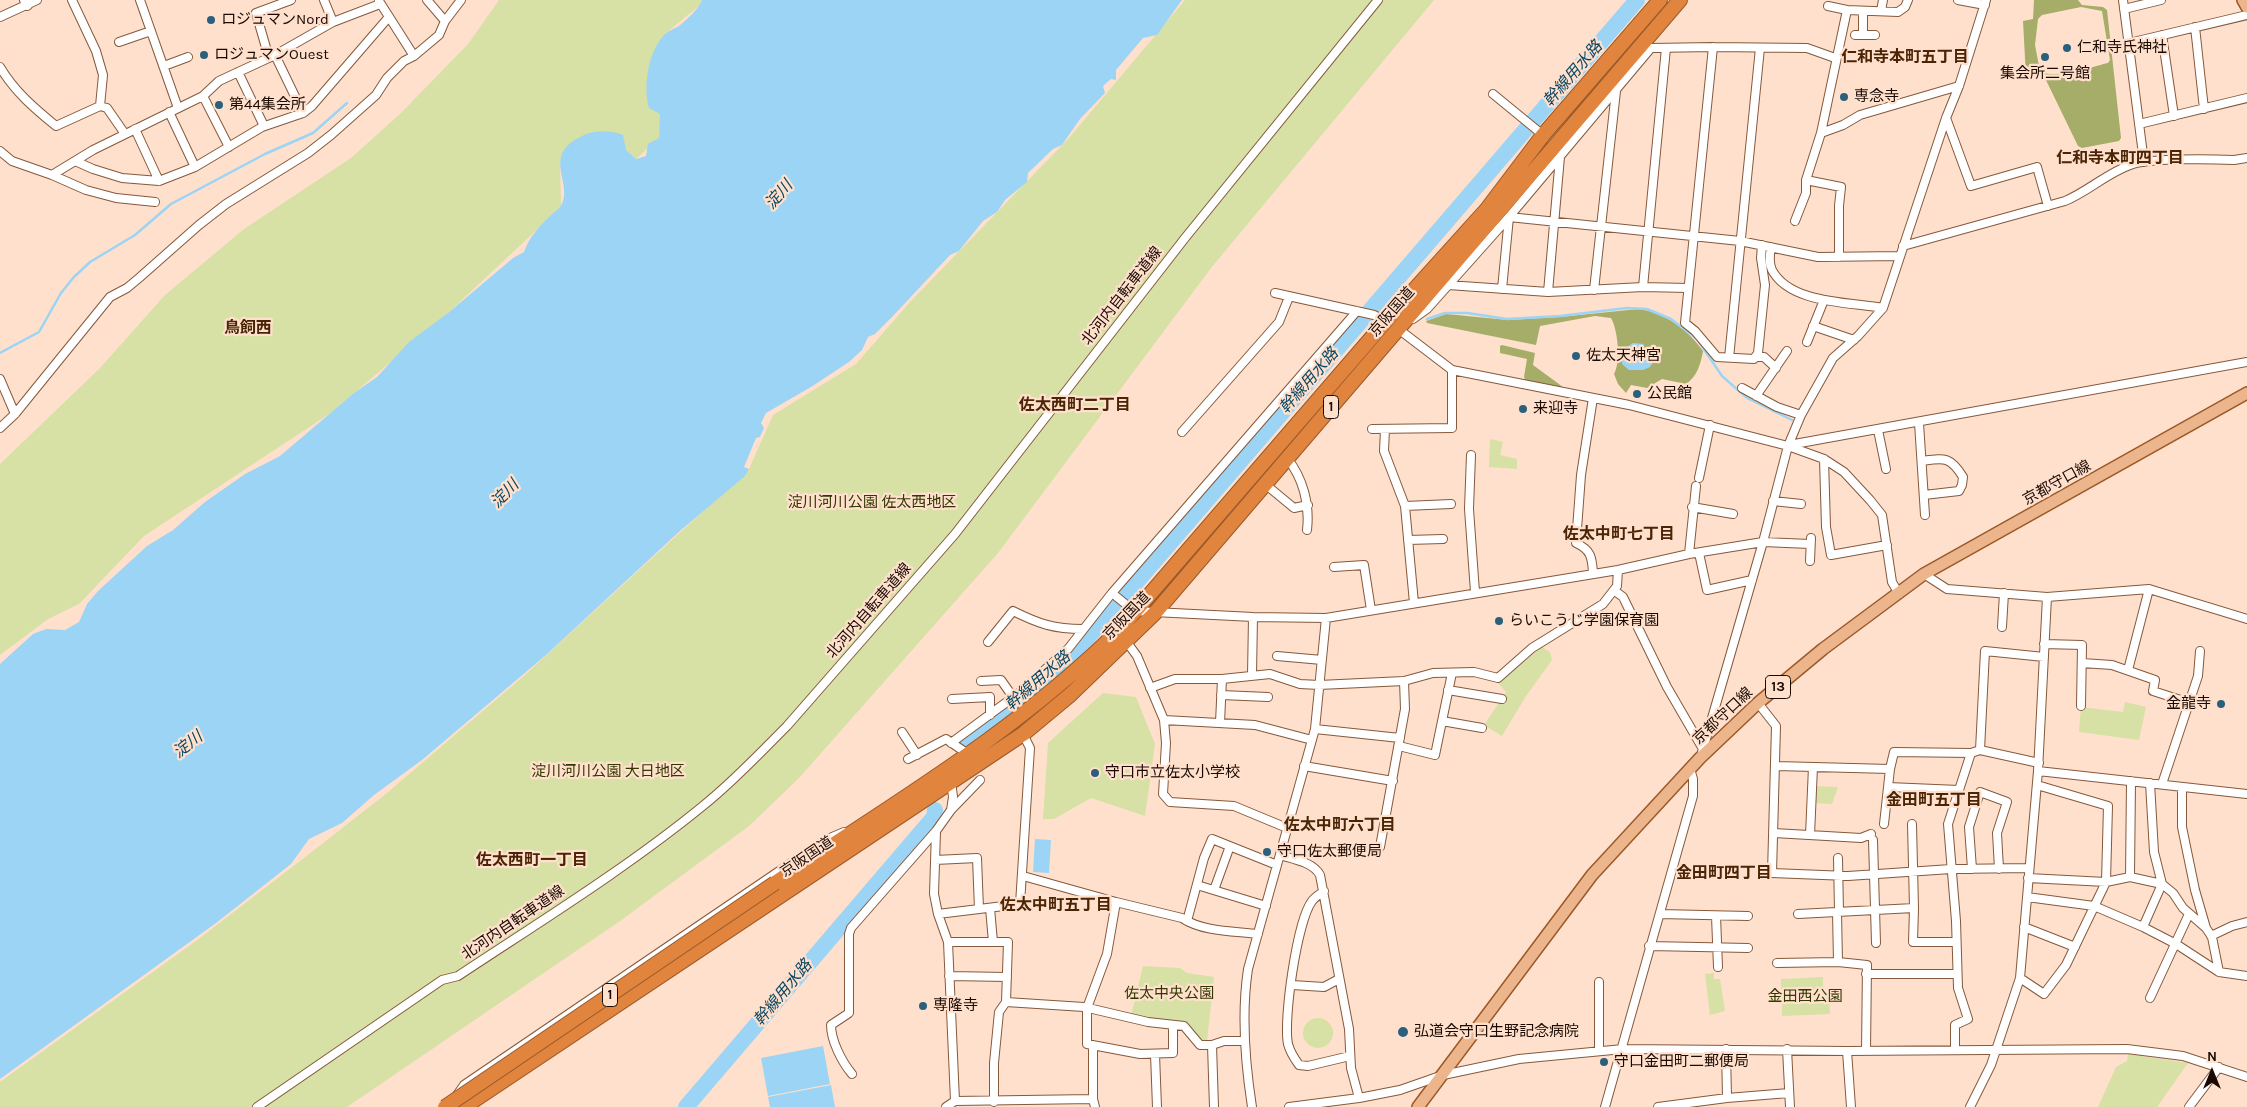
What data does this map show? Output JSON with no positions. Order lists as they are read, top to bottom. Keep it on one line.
{"streets":{"highway":["京阪国道","1"],"main road":["京都守口線","13"],"street":["北河内自転車道線"]},"districts":["仁和寺本町五丁目","仁和寺本町四丁目","鳥飼西","佐太西町二丁目","佐太中町七丁目","金田町五丁目","佐太中町六丁目","佐太西町一丁目","金田町四丁目","佐太中町五丁目"],"water":["幹線用水路","淀川"],"parks":["淀川河川公園 佐太西地区","淀川河川公園 大日地区","佐太中央公園","金田西公園"],"places":["ロジュマンNord","仁和寺氏神社","ロジュマンOuest","集会所二号館","専念寺","第44集会所","佐太天神宮","公民館","来迎寺","らいこうじ学園保育園","金龍寺","守口市立佐太小学校","守口佐太郵便局","専隆寺","弘道会守口生野記念病院","守口金田町二郵便局"],"north":"top"}
